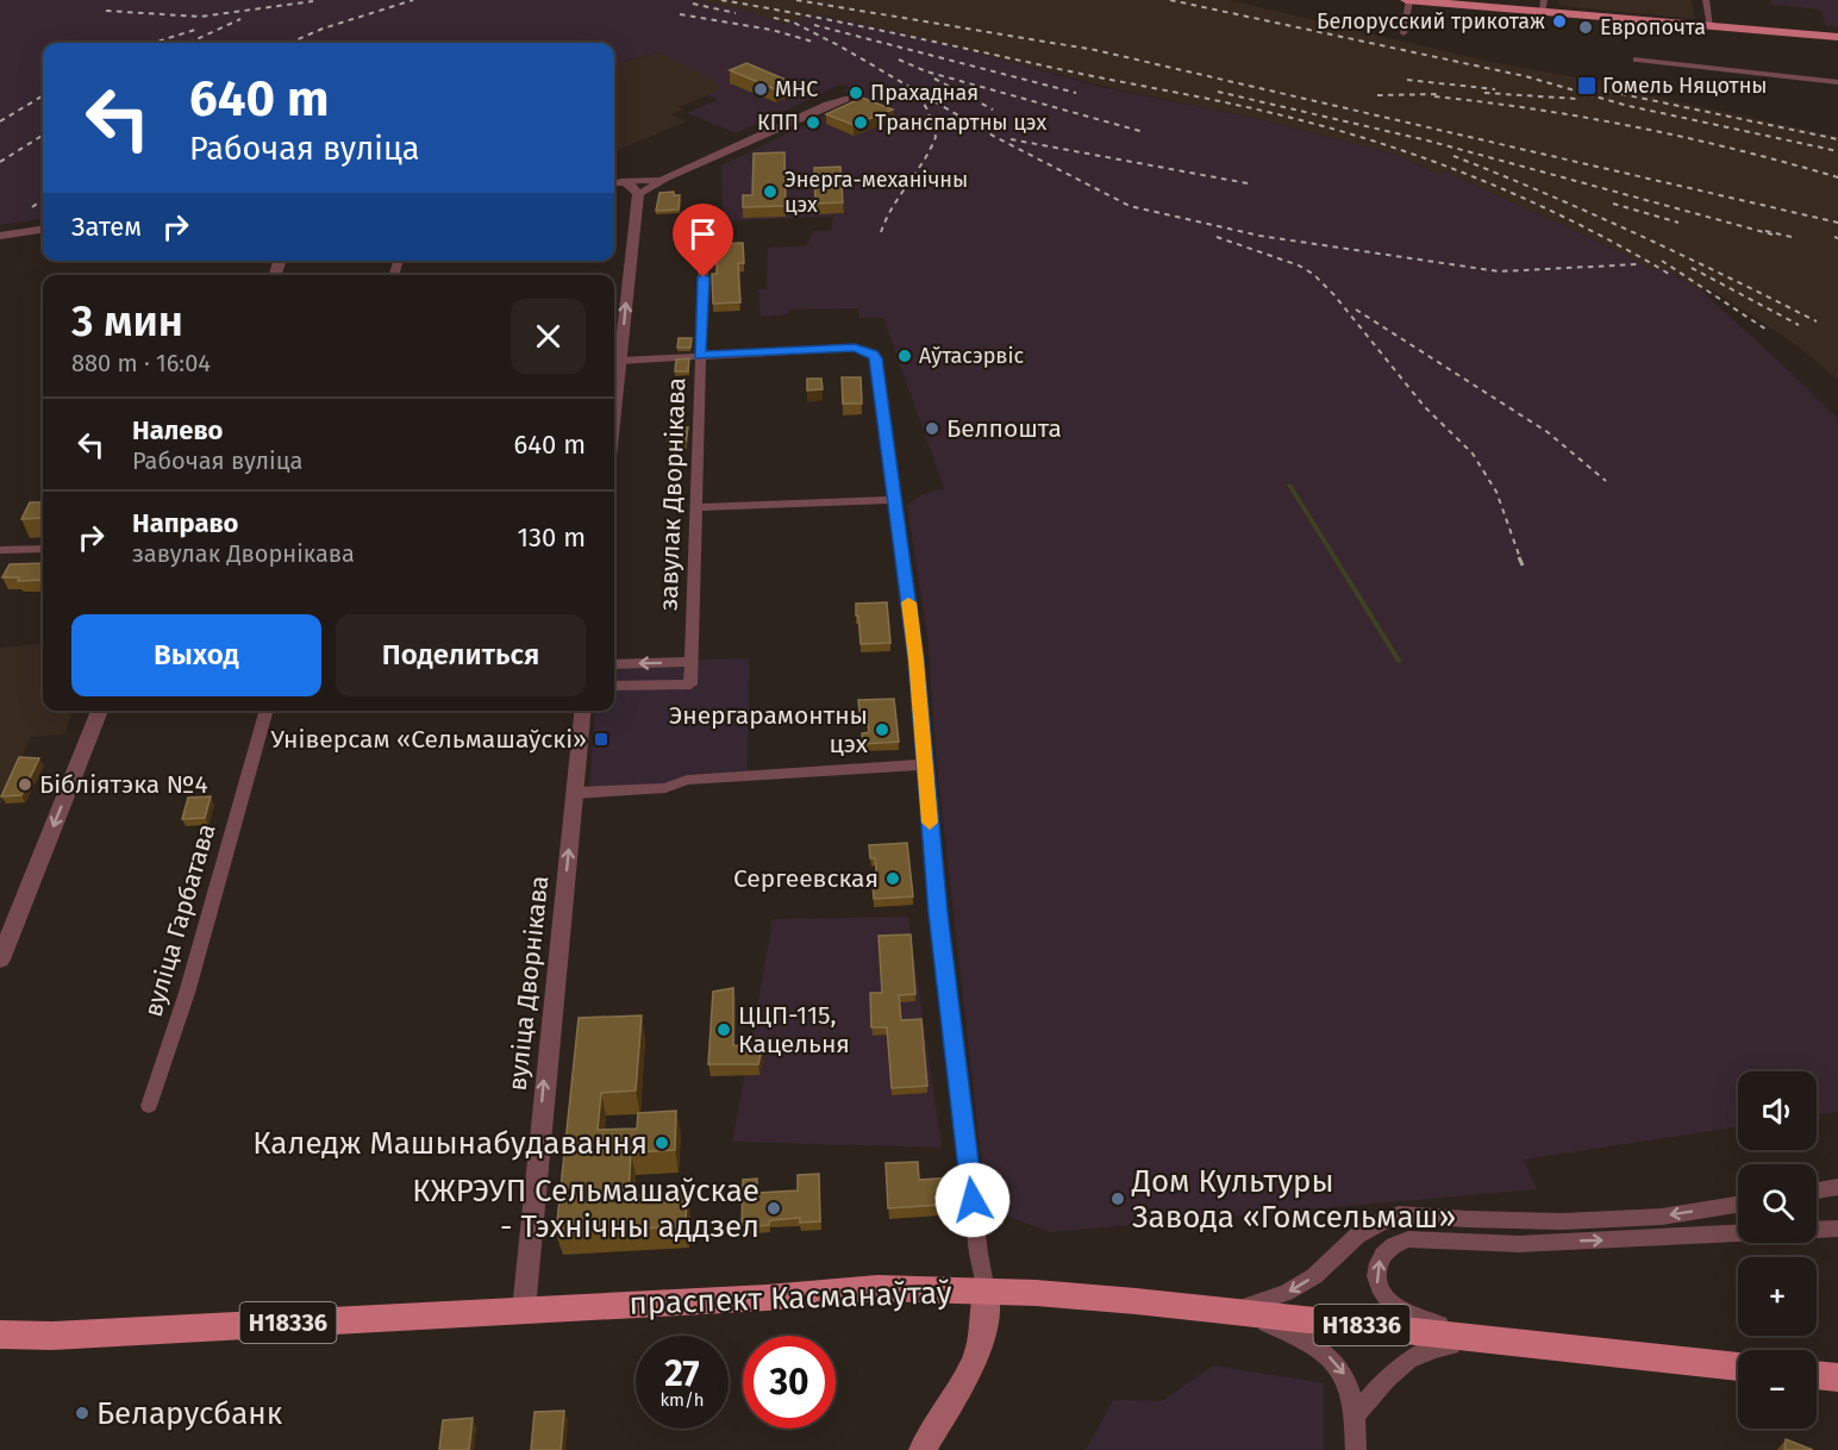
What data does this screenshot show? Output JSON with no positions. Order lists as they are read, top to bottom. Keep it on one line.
{"streets":{"main road":["праспект Касманаўтаў","Н18336"],"street":["завулак Дворнікава","вуліца Гарбатава","вуліца Дворнікава"]},"crossings":[["вуліца Дворнікава","праспект Касманаўтаў"]],"one_way":["вуліца Дворнікава"],"places":{"other":["Белорусский трикотаж","Европочта","МНС","Прахадная","КПП","Транспартны цэх","Энерга-механічны цэх","Аўтасэрвіс","Белпошта","Энергарамонтны цэх","Бібліятэка №4","Сергеевская","ЦЦП-115, Кацельня","Каледж Машынабудавання","Дом Культуры Завода «Гомсельмаш»","КЖРЭУП Сельмашаўскае - Тэхнічны аддзел","Беларусбанк"],"transit":["Гомель Няцотны","Універсам «Сельмашаўскі»"]},"page":{"turn":["640 m","Рабочая вуліца"],"then":"Затем","heading":["3 мин","880 m · 16:04"],"list":[{"name":"Налево","note":"Рабочая вуліца","value":"640 m"},{"name":"Направо","note":"завулак Дворнікава","value":"130 m"}],"buttons":["Выход","Поделиться"],"map_buttons":["+","−"],"speed":"27 km/h","limit":"30"}}
